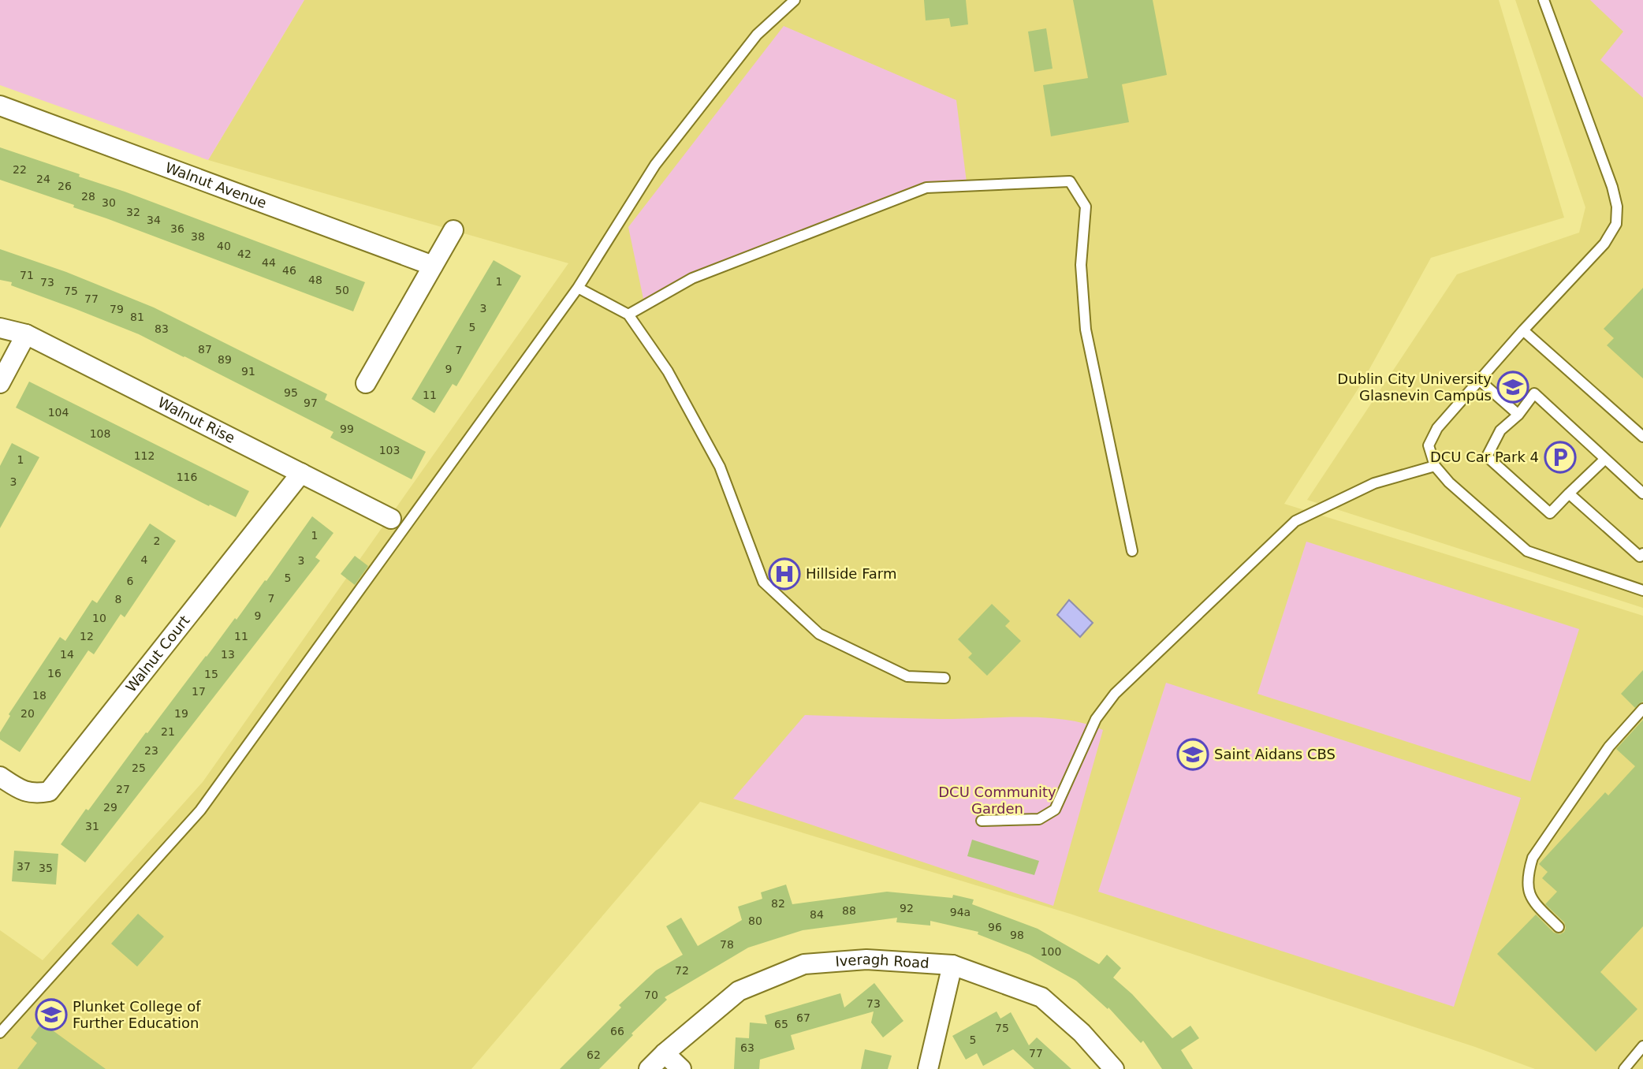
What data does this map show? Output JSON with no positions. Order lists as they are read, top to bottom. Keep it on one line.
{"streets":{"street":["Walnut Avenue","Walnut Rise","Walnut Court","Iveragh Road"]},"crossings":[["Walnut Rise","Walnut Court"]],"parks":["DCU Community Garden"],"places":{"school or university":["Dublin City University Glasnevin Campus","Saint Aidans CBS","Plunket College of Further Education"],"parking":["DCU Car Park 4"],"hospital":["Hillside Farm"]},"house_numbers":["22","24","26","28","30","32","34","36","38","40","42","44","46","71","48","1","73","50","75","77","3","79","81","5","83","87","7","89","9","91","95","11","97","104","99","108","103","112","1","116","3","1","2","4","3","5","6","7","8","9","10","12","11","14","13","16","15","17","18","20","19","21","23","25","27","29","31","37","35","82","92","88","94a","84","80","96","98","78","100","72","70","73","67","65","75","66","5","63","77","62"]}
